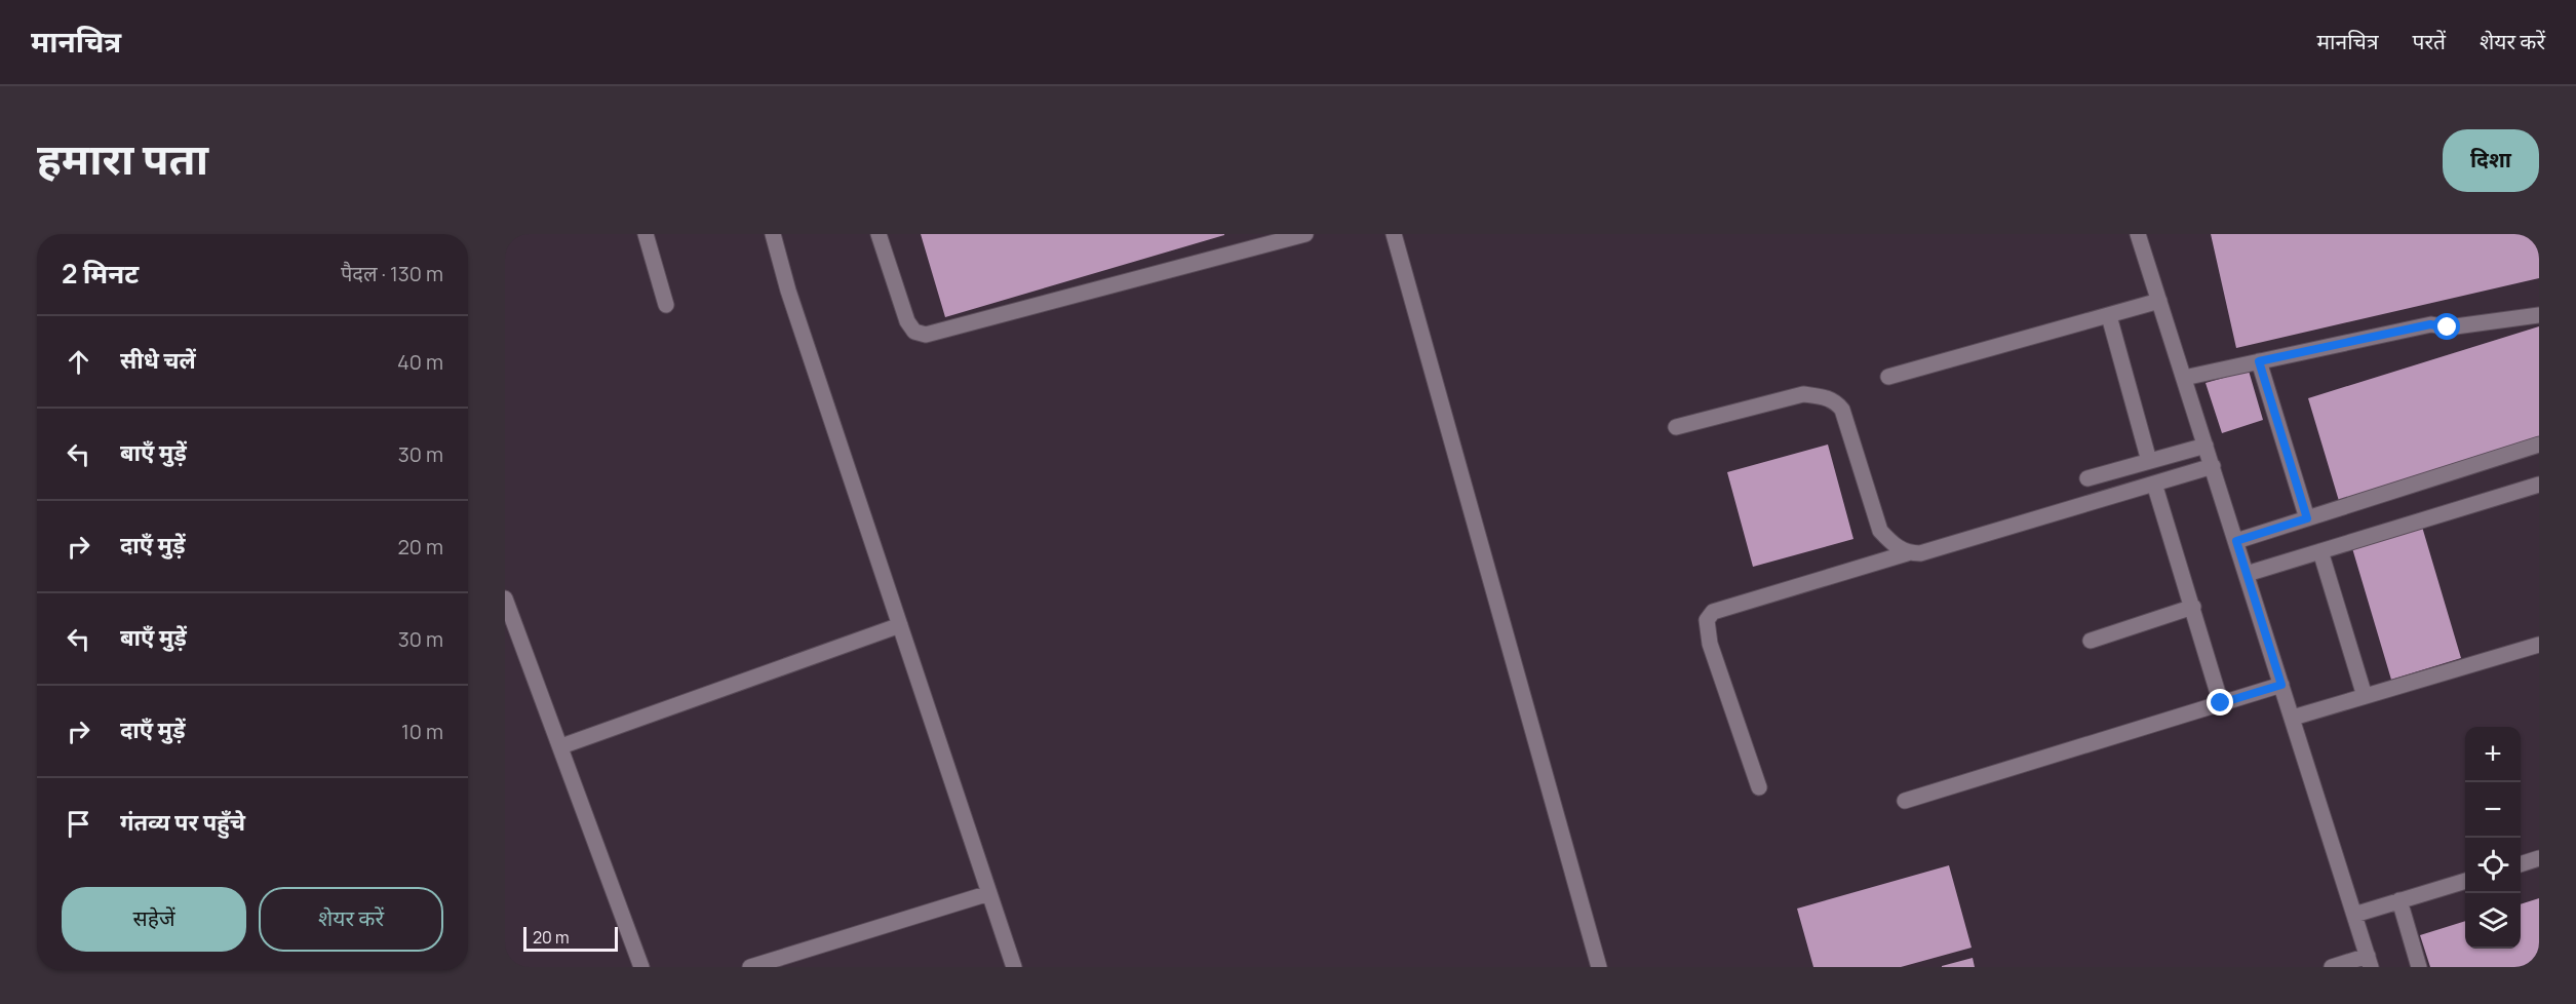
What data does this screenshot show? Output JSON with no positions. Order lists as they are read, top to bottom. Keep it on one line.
{"scale_bar":"20 m","page":{"header":"मानचित्र","nav":["मानचित्र","परतें","शेयर करें"],"title":"हमारा पता","buttons":["दिशा",["सहेजें","शेयर करें"]],"heading":["2 मिनट","पैदल · 130 m"],"list":[["सीधे चलें","40 m"],["बाएँ मुड़ें","30 m"],["दाएँ मुड़ें","20 m"],["बाएँ मुड़ें","30 m"],["दाएँ मुड़ें","10 m"],"गंतव्य पर पहुँचे"],"map_buttons":["+","−"],"scale":"20 m"}}
